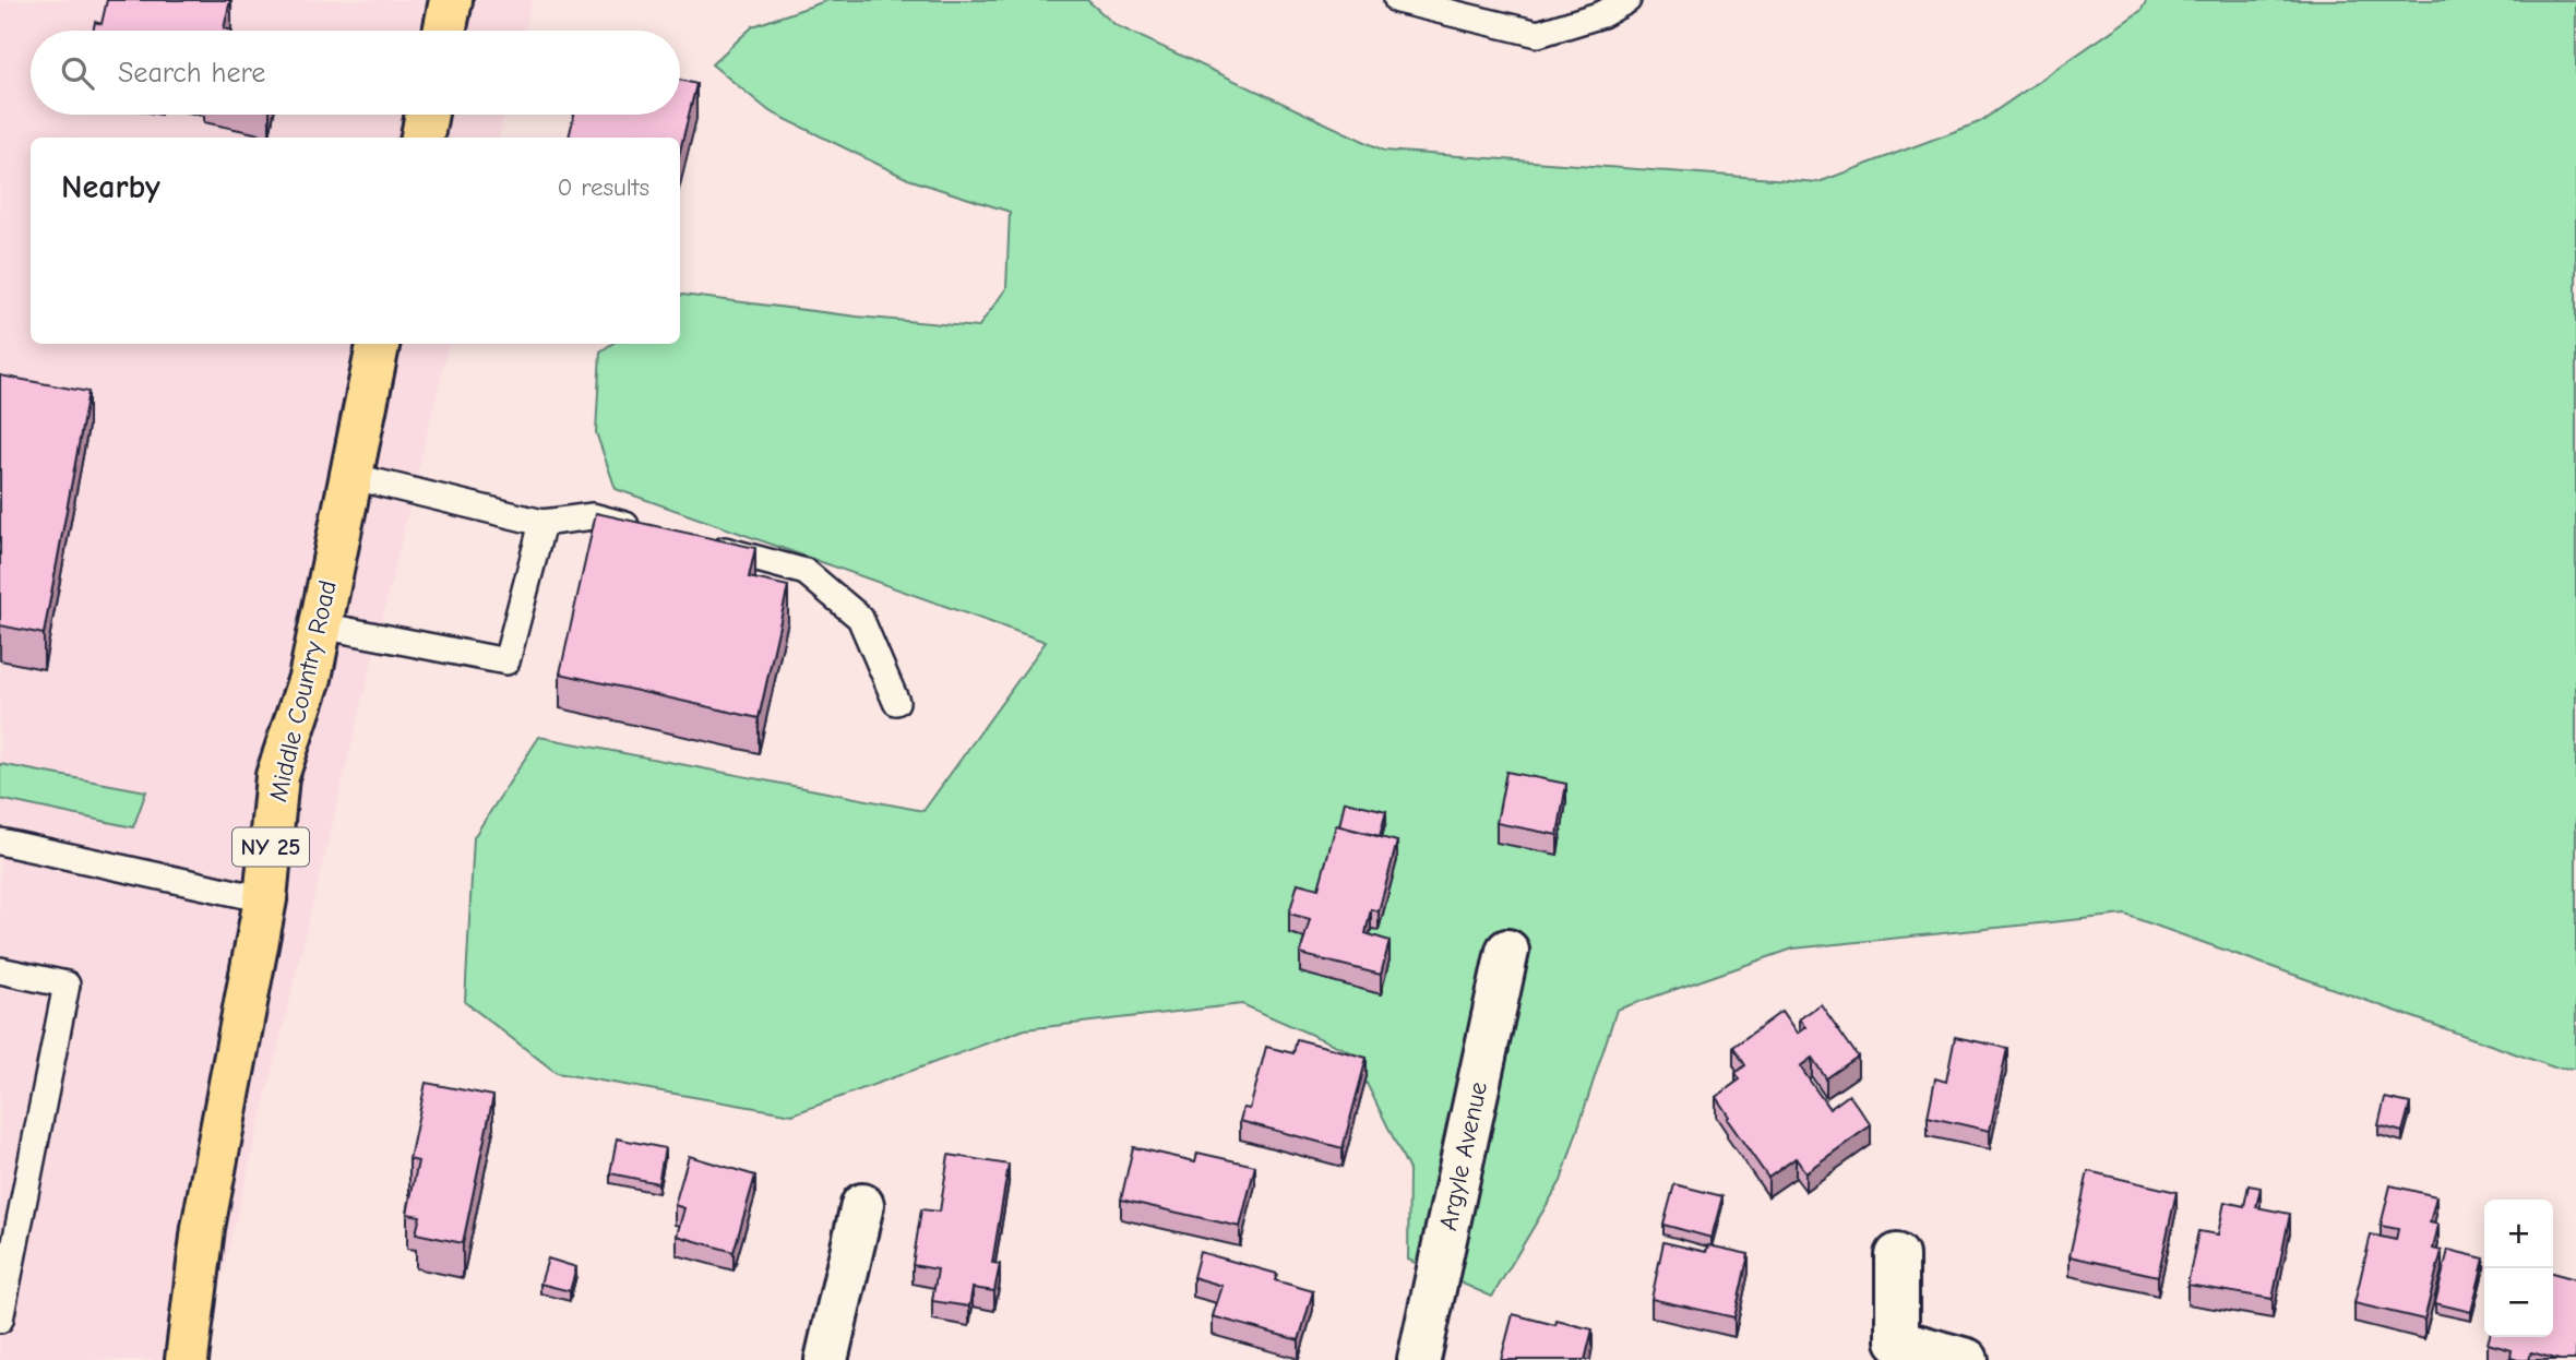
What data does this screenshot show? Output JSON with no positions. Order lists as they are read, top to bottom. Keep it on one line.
{"streets":{"main road":["Middle Country Road","NY 25"],"street":["Argyle Avenue"]},"page":{"search":"Search here","heading":["Nearby","0 results"],"map_buttons":["+","−"]}}
